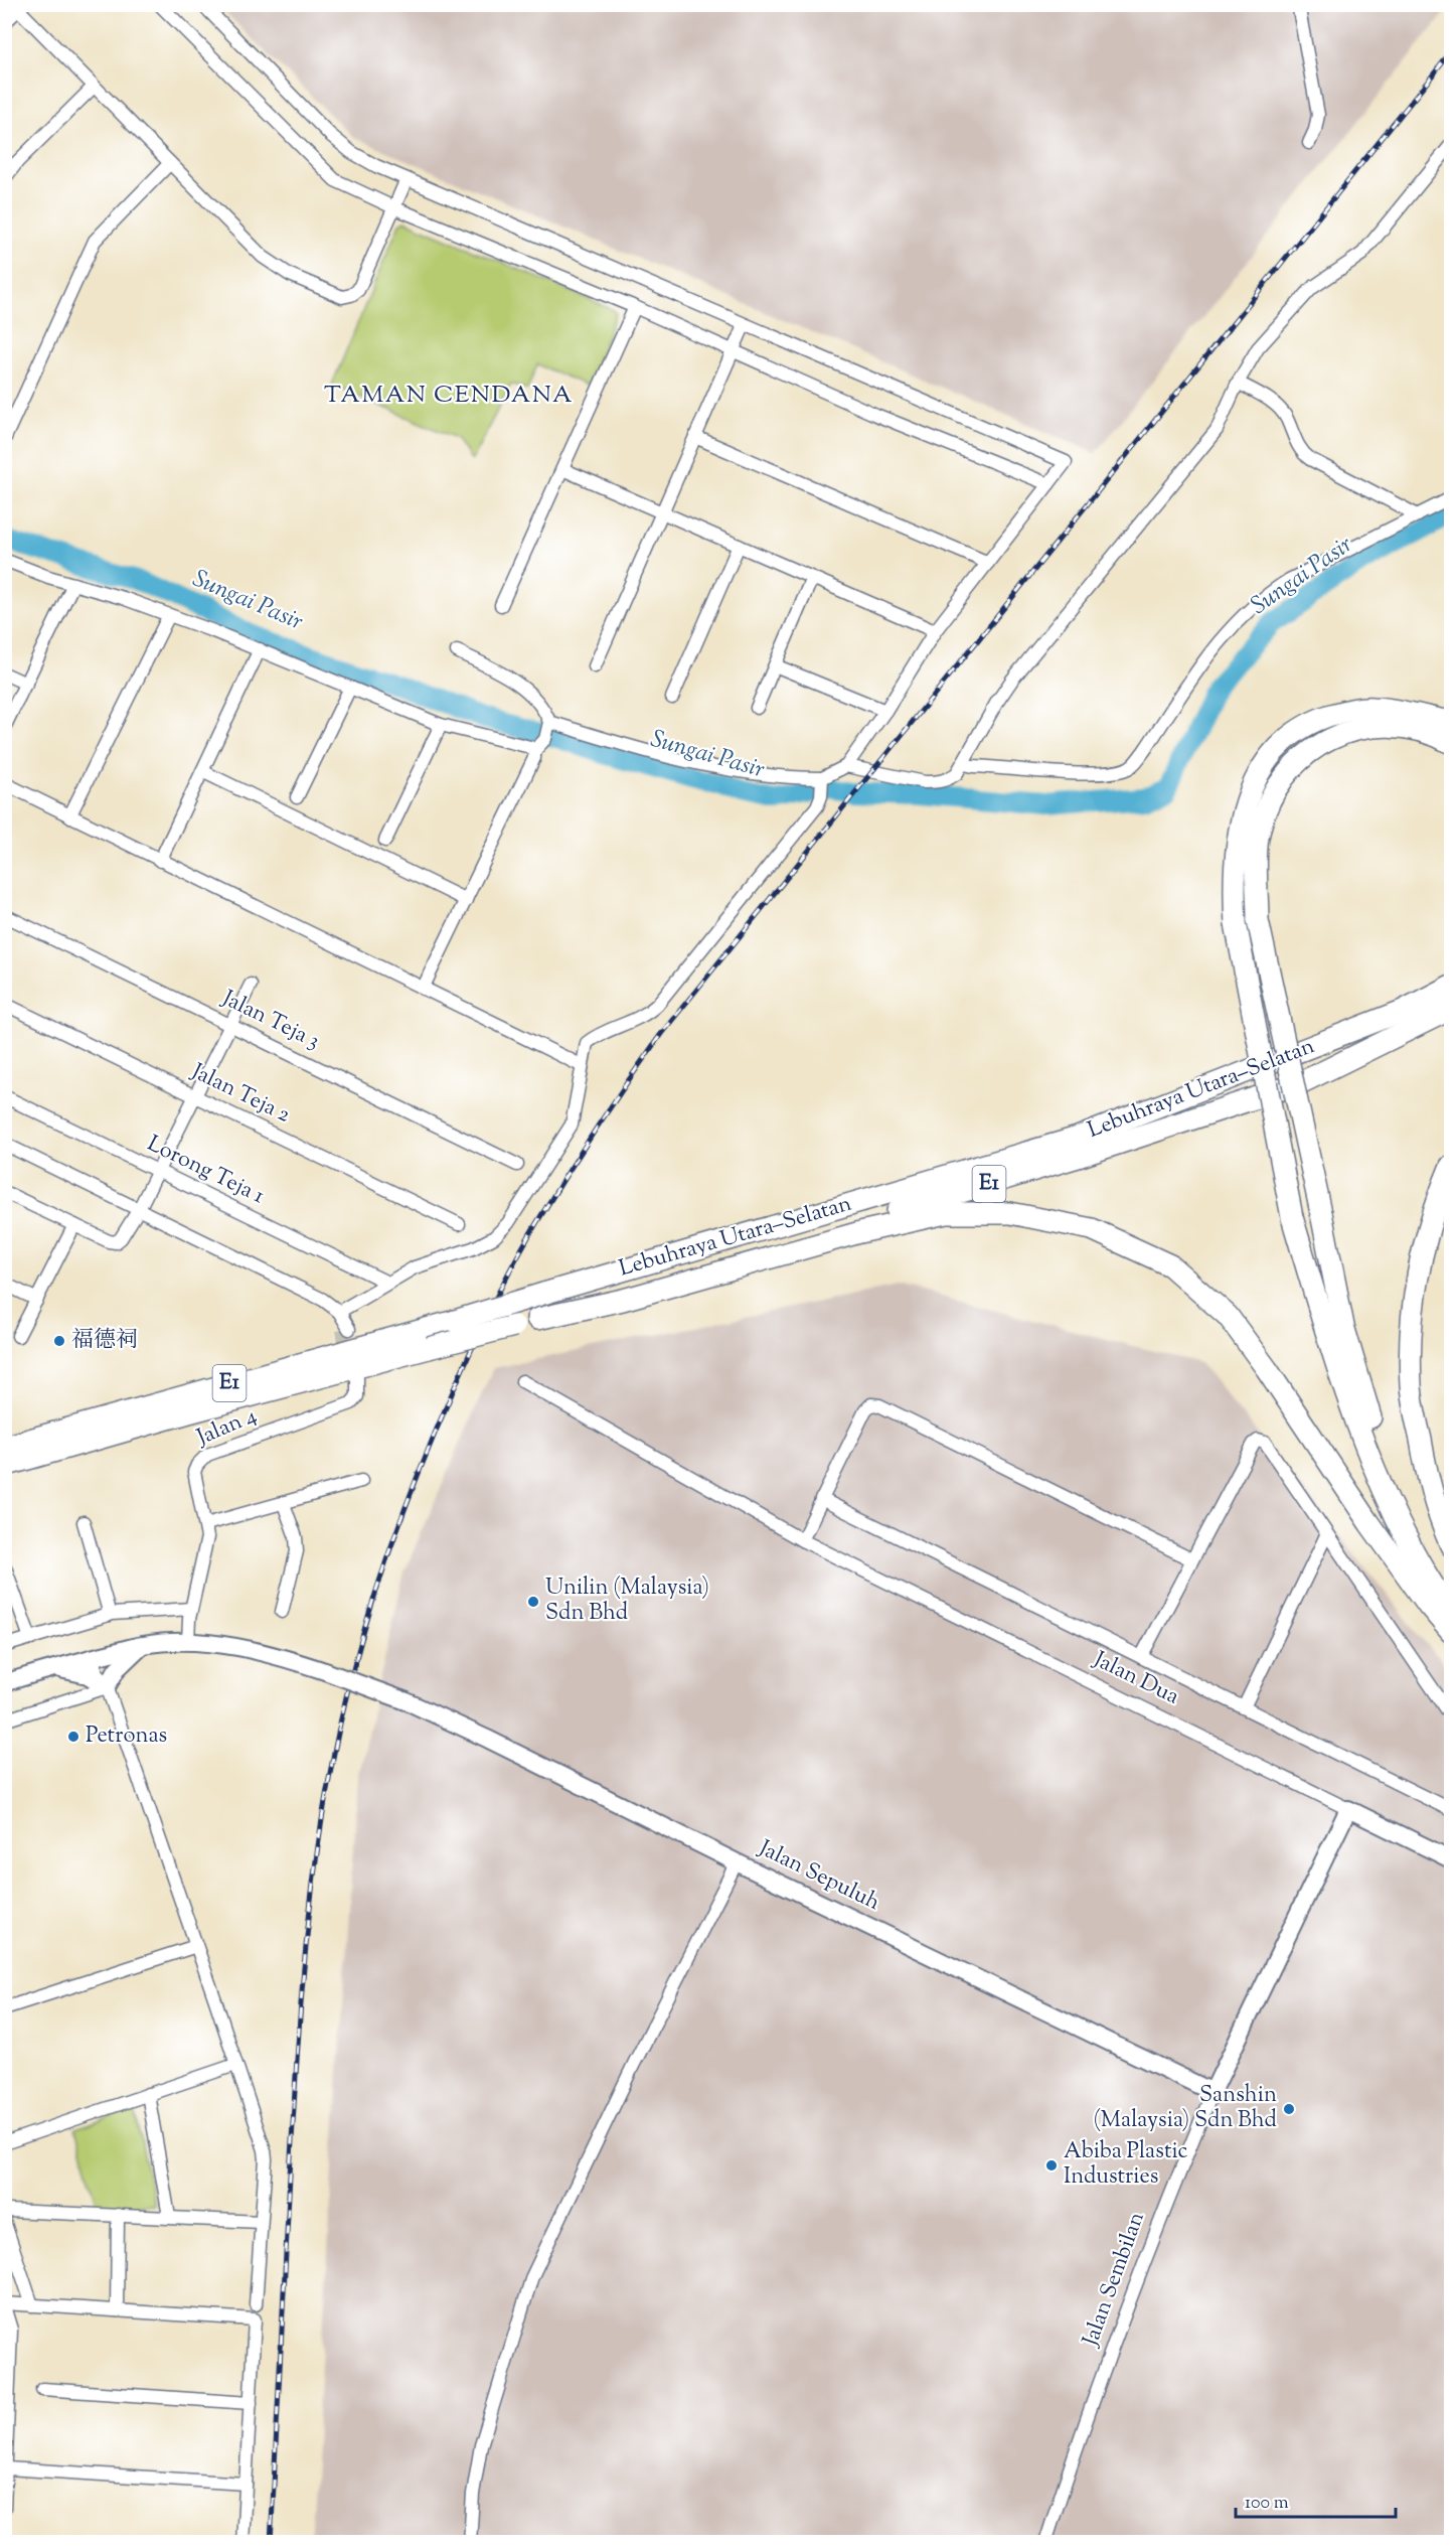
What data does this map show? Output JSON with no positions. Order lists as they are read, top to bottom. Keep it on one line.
{"streets":{"highway":["Lebuhraya Utara–Selatan","E1"],"main road":["Jalan Dua","Jalan Sepuluh","Jalan Sembilan"],"street":["Jalan Teja 3","Jalan Teja 2","Lorong Teja 1","Jalan 4"]},"crossings":[["Jalan 4","Jalan Sepuluh"],["Jalan Dua","Jalan Sembilan"],["Jalan Sepuluh","Jalan Sembilan"]],"districts":["TAMAN CENDANA"],"water":["Sungai Pasir"],"places":["福德祠","Unilin (Malaysia) Sdn Bhd","Petronas","Sanshin (Malaysia) Sdn Bhd","Abiba Plastic Industries"],"scale_bar":"100 m"}
